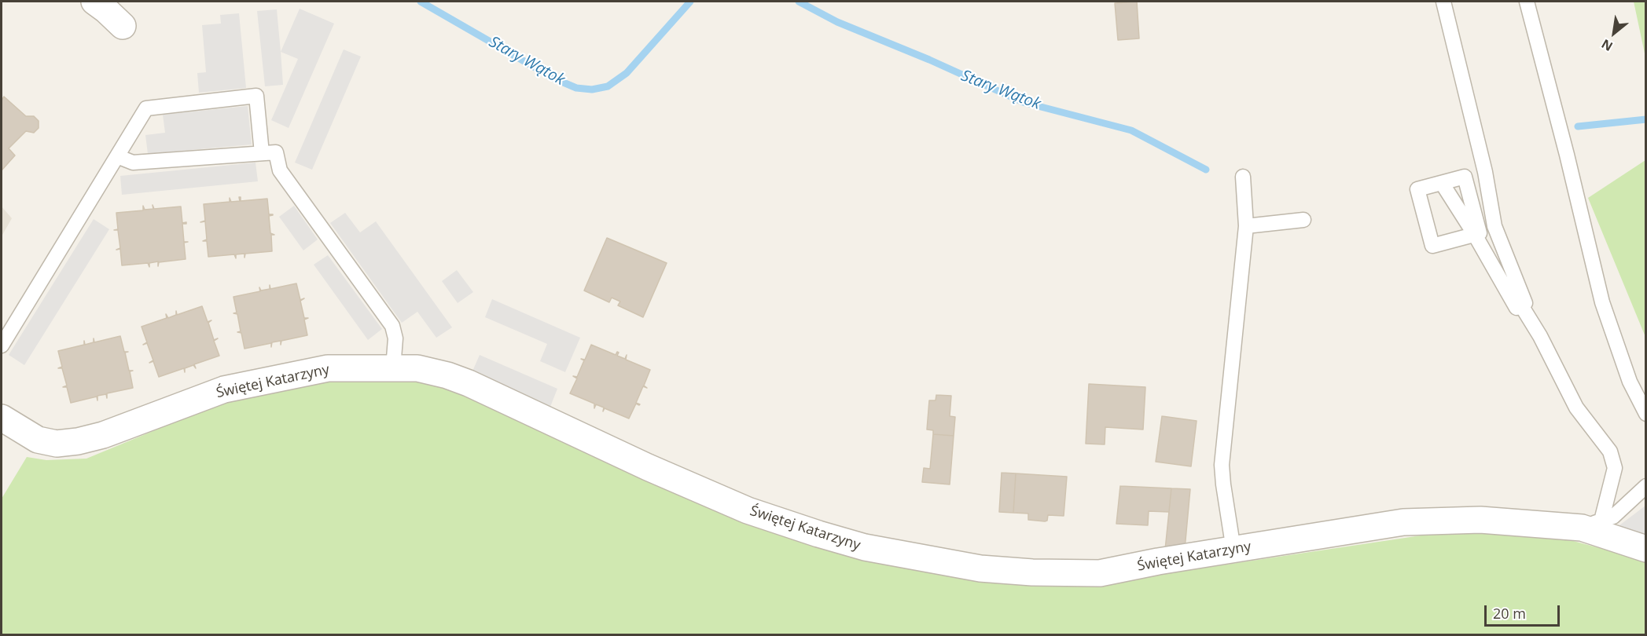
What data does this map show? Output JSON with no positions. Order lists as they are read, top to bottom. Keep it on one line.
{"streets":{"street":["Świętej Katarzyny"]},"water":["Stary Wątok"],"scale_bar":"20 m","north":"bottom left"}
